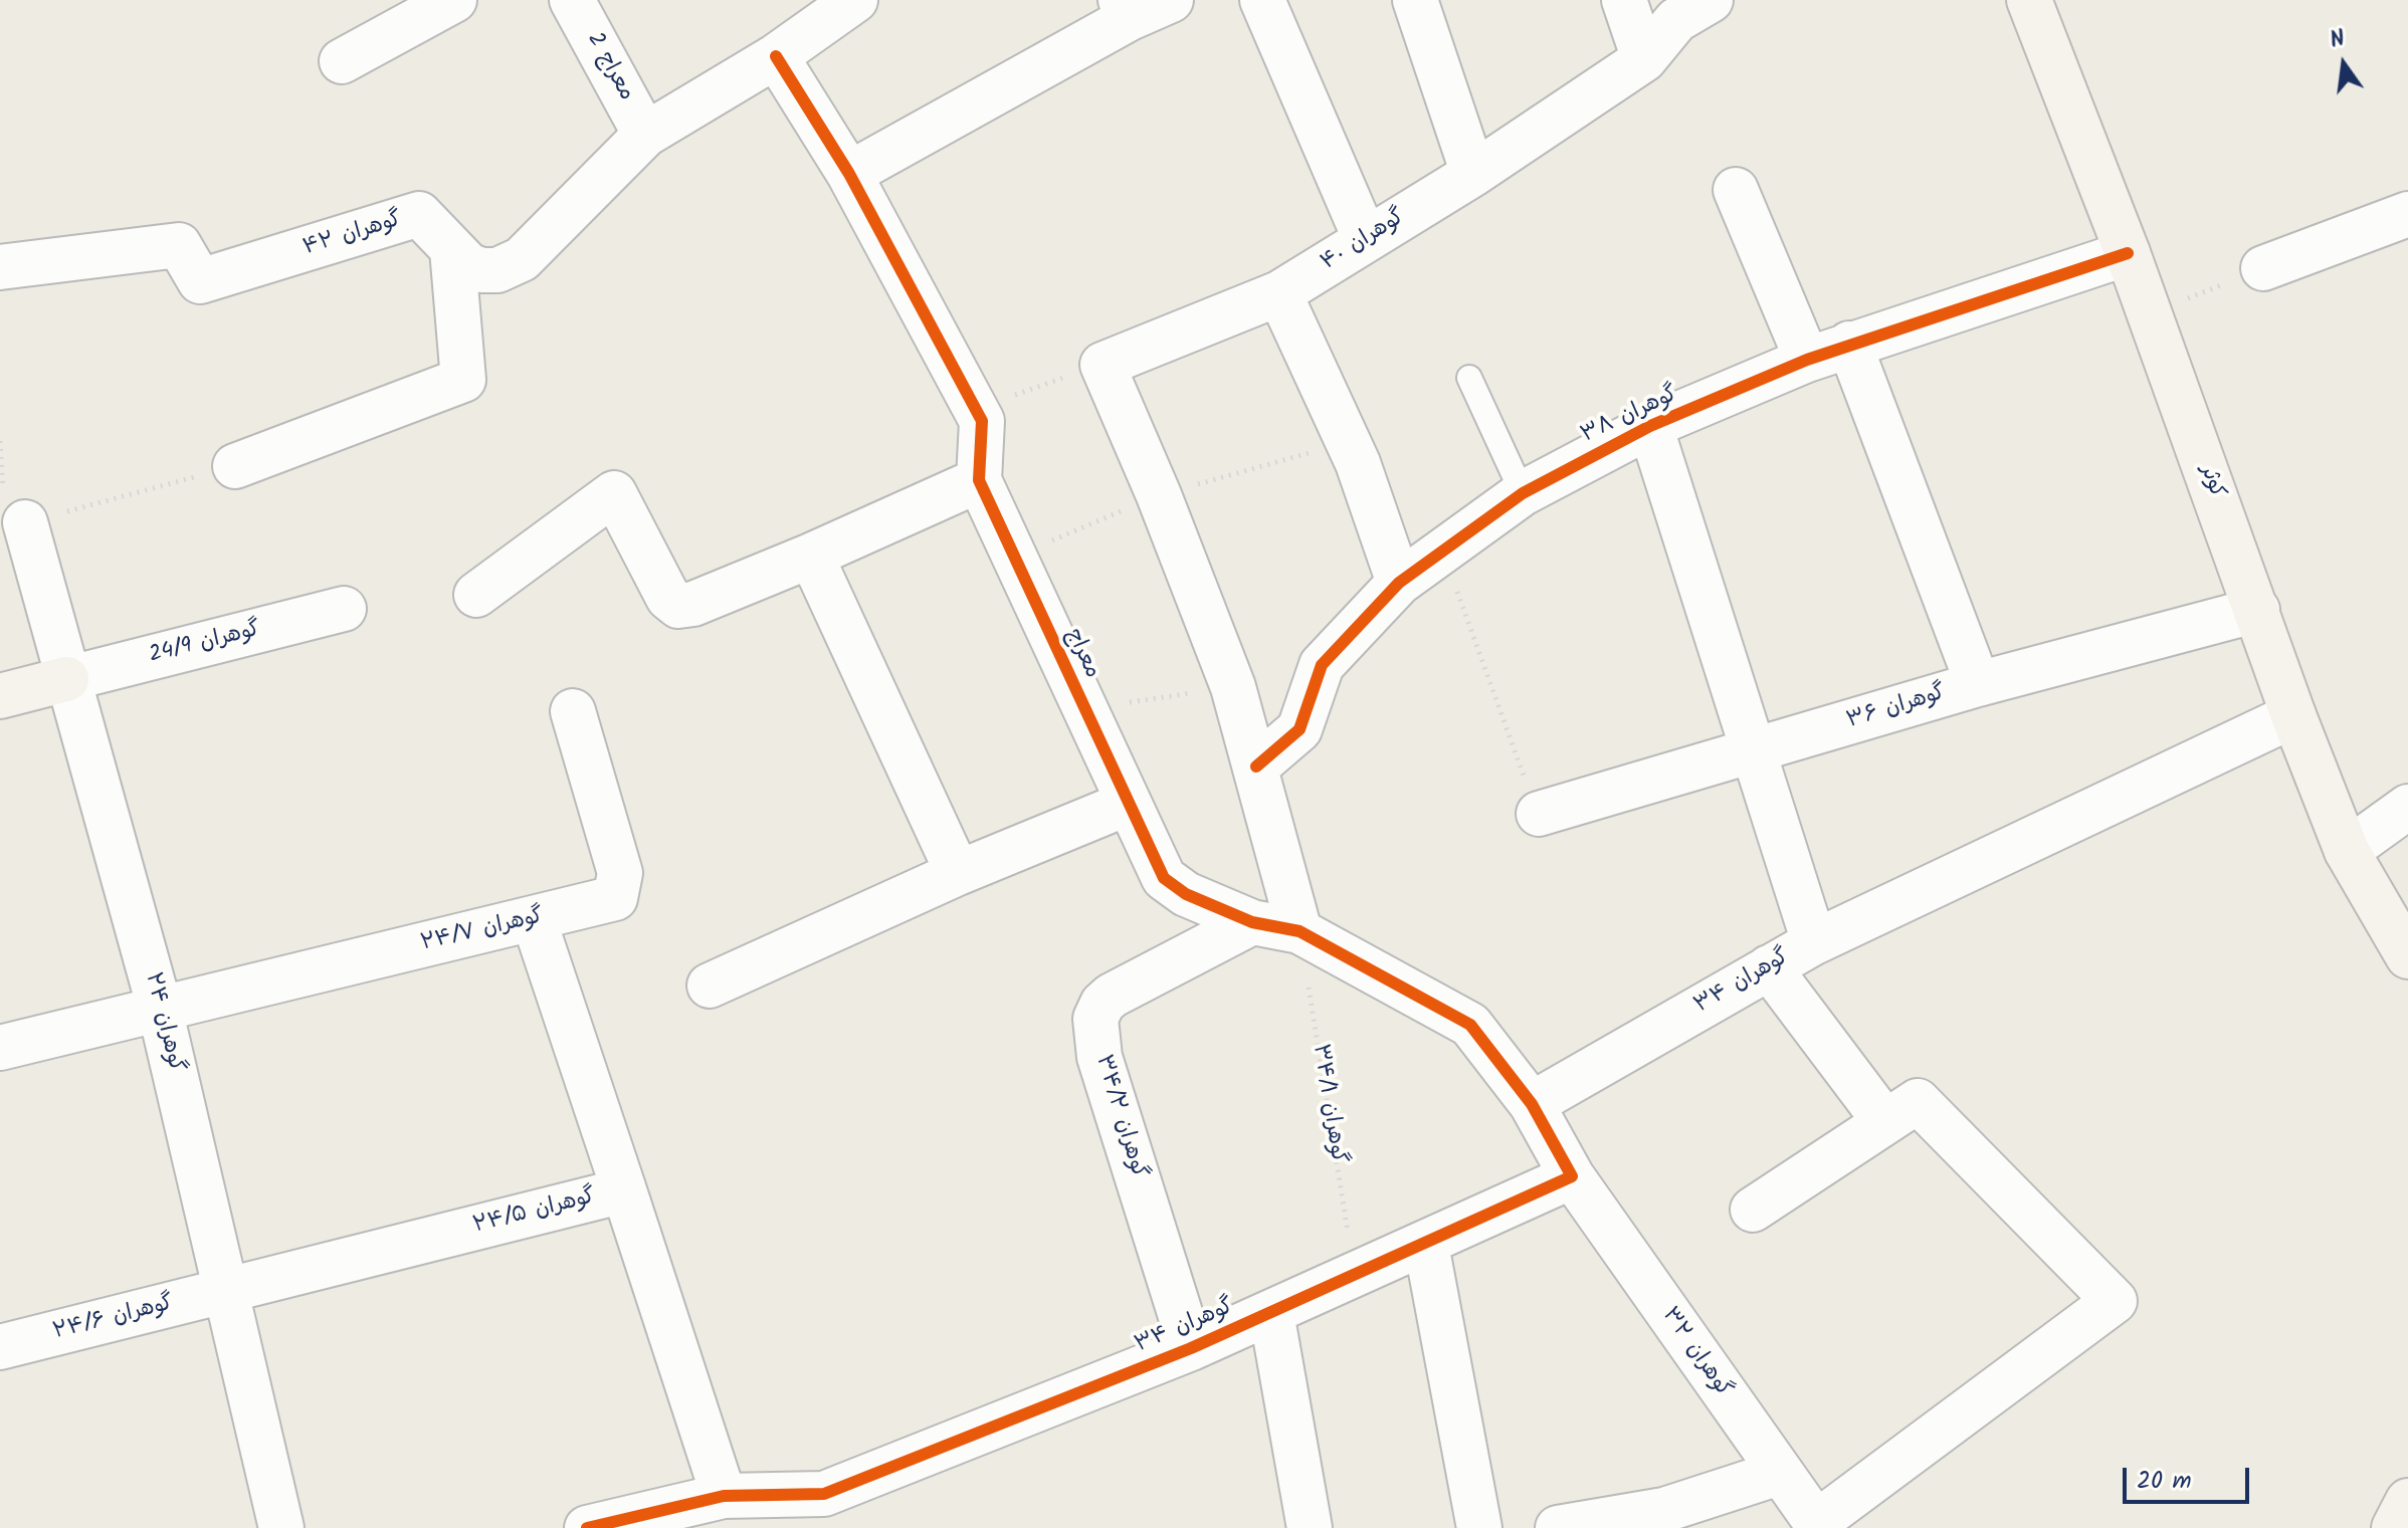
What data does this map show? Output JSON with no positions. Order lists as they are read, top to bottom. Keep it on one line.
{"streets":{"street":["معراج 2","گوهران ۴۲","گوهران ۴۰","گوهران ۳۸","کوثر","گوهران 24/9","معراج","گوهران ۳۶","گوهران ۲۴/۷","گوهران ۳۴","گوهران ۲۴","گوهران ۳۴/۲","گوهران ۲۴/۵","گوهران ۲۴/۶","گوهران ۳۲"],"path":["گوهران ۳۴/۱"]},"crossings":[["معراج 2","گوهران ۴۲"],["گوهران ۴۲","معراج"],["گوهران ۳۸","کوثر"],["کوثر","گوهران ۳۶"],["کوثر","گوهران ۳۴"],["گوهران 24/9","گوهران ۲۴"],["معراج","گوهران ۳۴"],["معراج","گوهران ۳۴/۱"],["معراج","گوهران ۳۴/۲"],["گوهران ۲۴/۷","گوهران ۲۴"],["گوهران ۳۴","گوهران ۳۴/۱"],["گوهران ۳۴","گوهران ۳۴/۲"],["گوهران ۳۴","گوهران ۲۴/۵"],["گوهران ۳۴","گوهران ۳۲"],["گوهران ۲۴","گوهران ۲۴/۵"],["گوهران ۲۴","گوهران ۲۴/۶"],["گوهران ۲۴/۵","گوهران ۲۴/۶"]],"scale_bar":"20 m","north":"top"}
